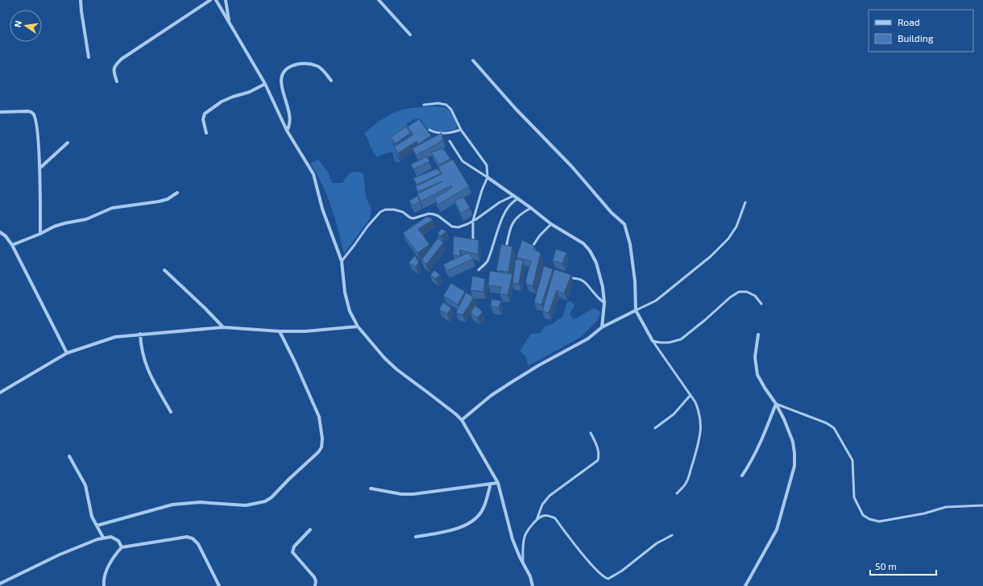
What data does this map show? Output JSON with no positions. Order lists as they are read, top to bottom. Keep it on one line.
{"legend":["Road","Building"],"scale_bar":"50 m","north":"left"}
